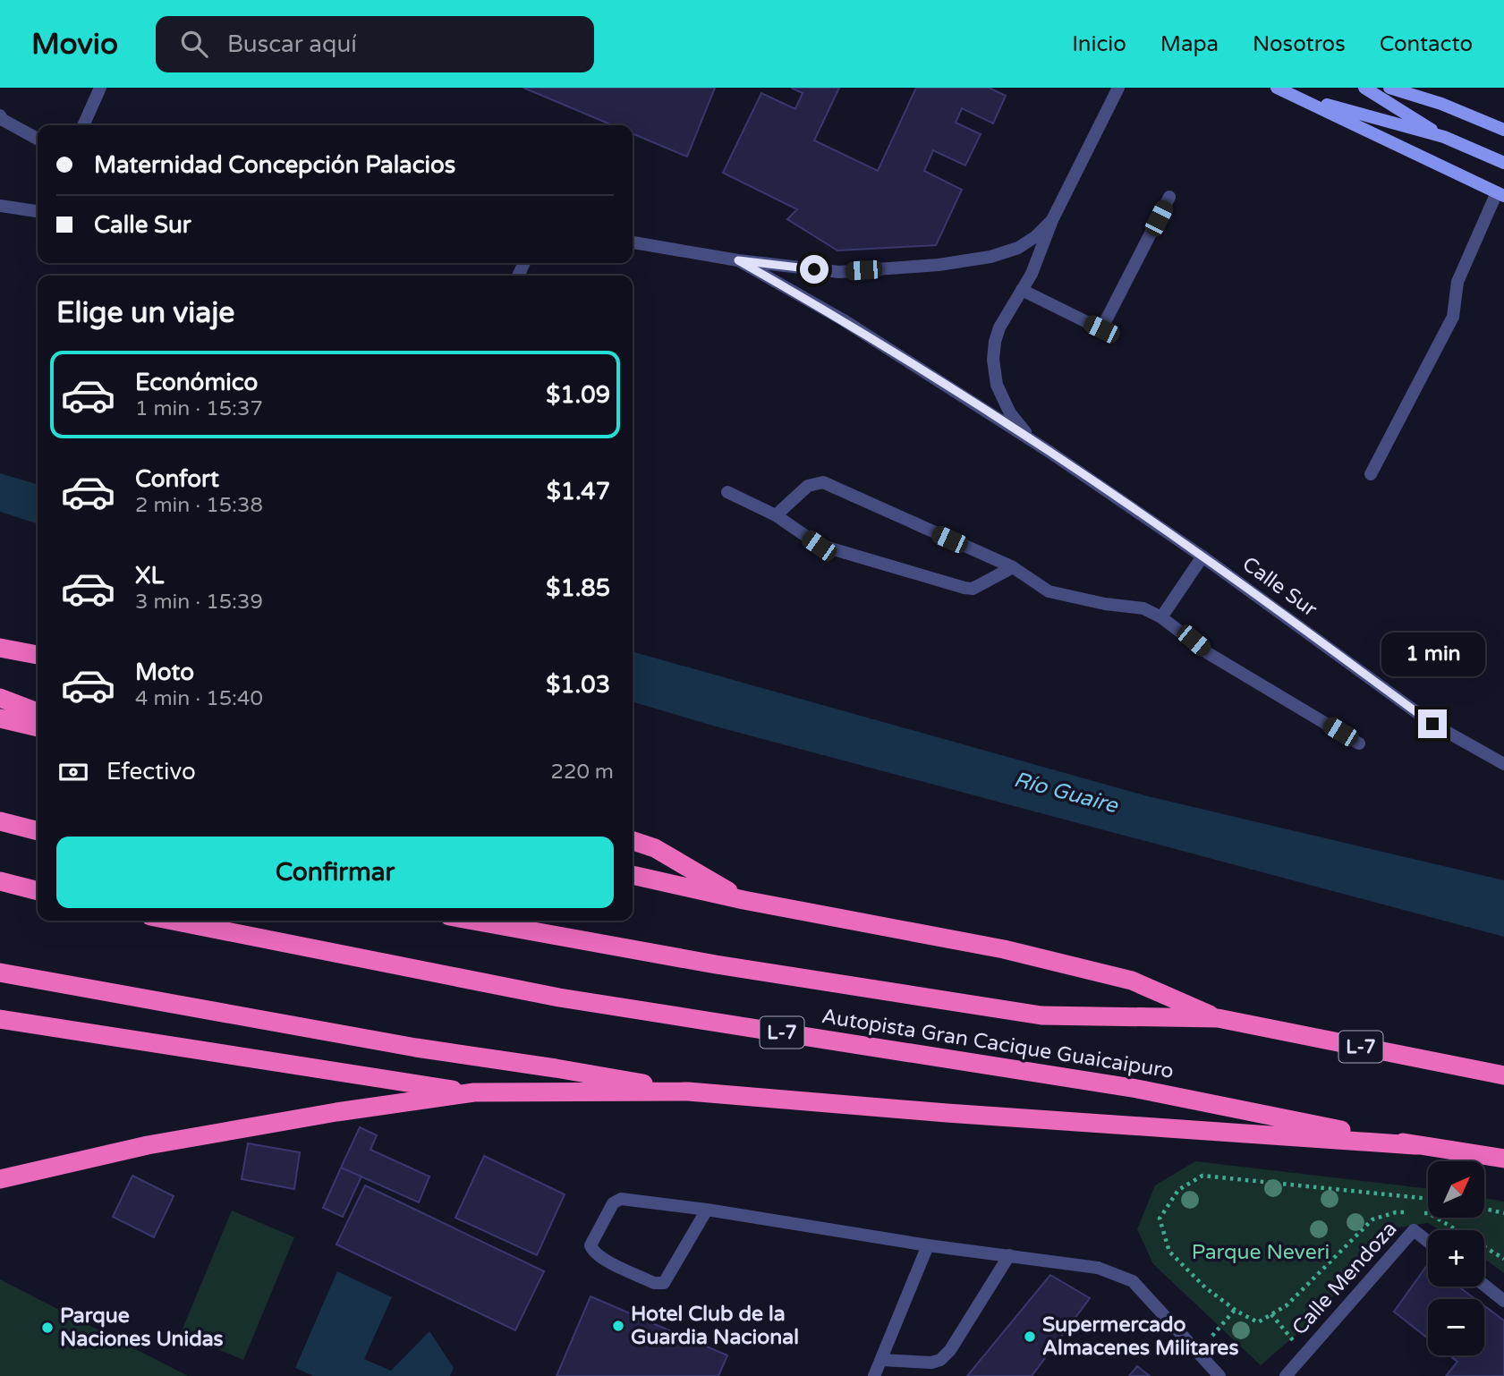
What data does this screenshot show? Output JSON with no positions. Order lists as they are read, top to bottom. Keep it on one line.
{"streets":{"highway":["L-7","Autopista Gran Cacique Guaicaipuro"],"street":["Calle Sur","Calle Mendoza"]},"water":["Río Guaire"],"parks":["Parque Neveri"],"places":["Hotel Club de la Guardia Nacional","Parque Naciones Unidas","Supermercado Almacenes Militares"],"north":"top right","page":{"header":"Movio","search":"Buscar aquí","nav":["Inicio","Mapa","Nosotros","Contacto"],"banner":["Maternidad Concepción Palacios","Calle Sur"],"heading":"Elige un viaje","list":[{"name":"Económico","note":"1 min · 15:37","value":"$1.09"},{"name":"Confort","note":"2 min · 15:38","value":"$1.47"},{"name":"XL","note":"3 min · 15:39","value":"$1.85"},{"name":"Moto","note":"4 min · 15:40","value":"$1.03"}],"bubble":"1 min","pay":["Efectivo","220 m"],"buttons":"Confirmar","map_buttons":["+","−"]}}
